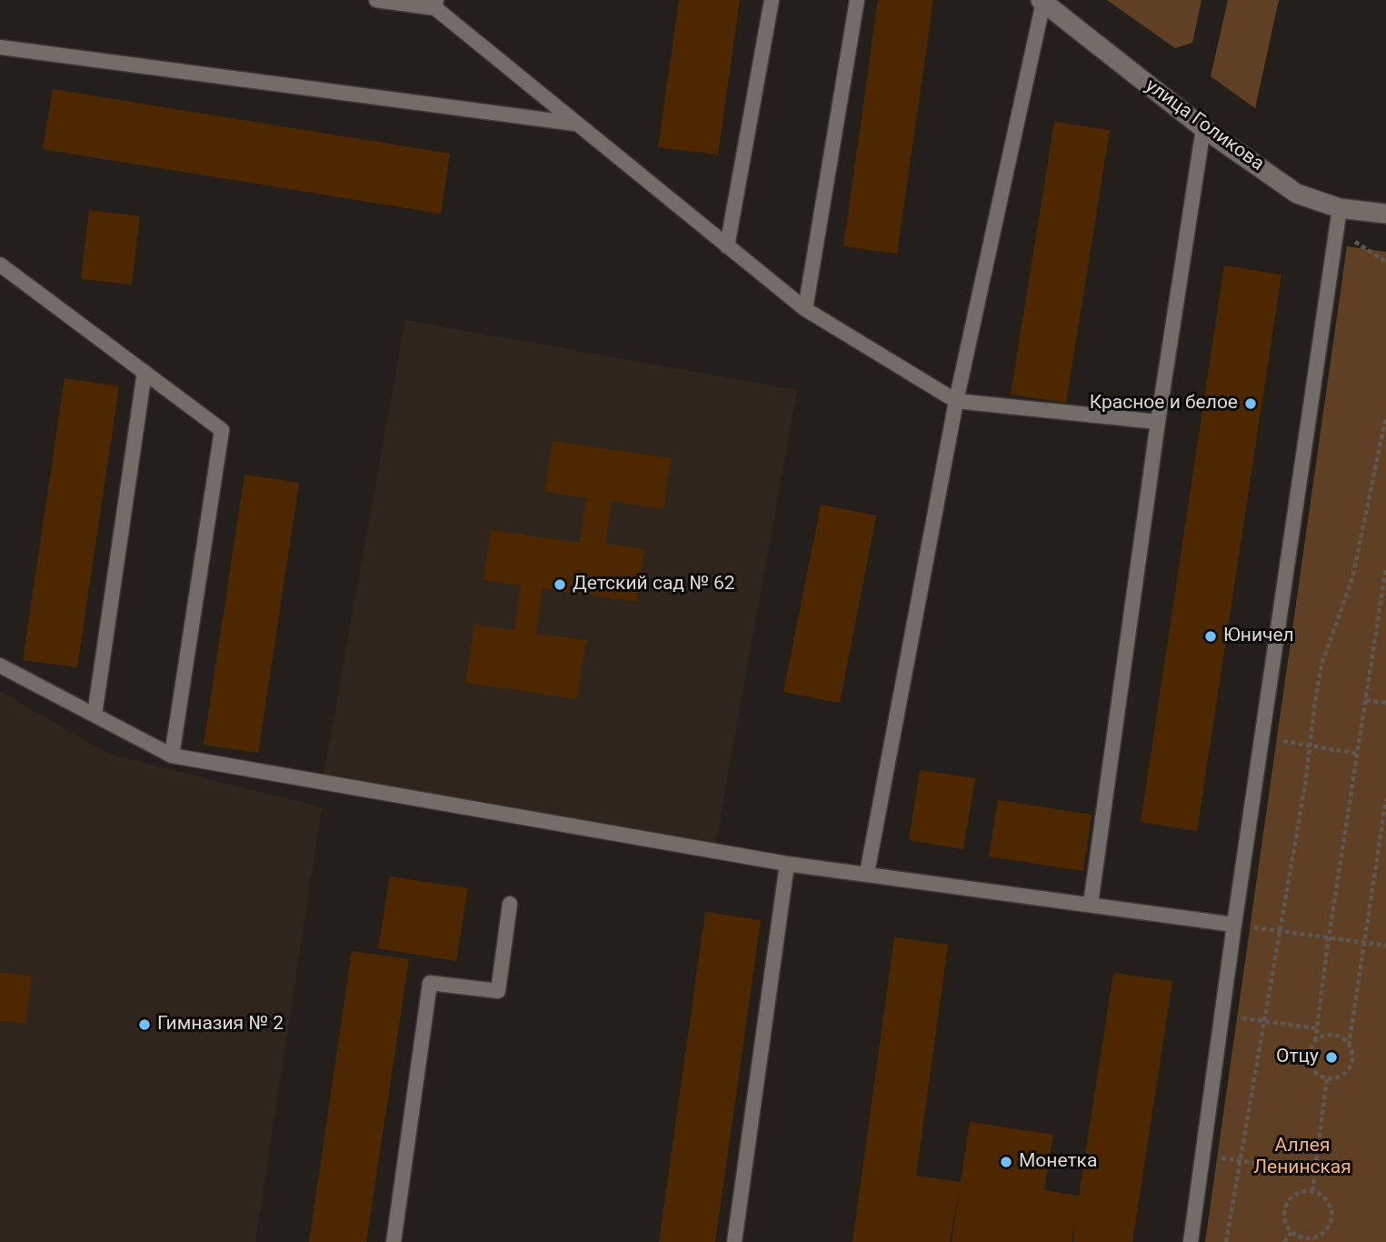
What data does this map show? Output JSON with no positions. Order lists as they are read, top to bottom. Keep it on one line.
{"streets":{"street":["улица Голикова"]},"parks":["Аллея Ленинская"],"places":["Красное и белое","Детский сад № 62","Юничел","Гимназия № 2","Отцу","Монетка"]}
